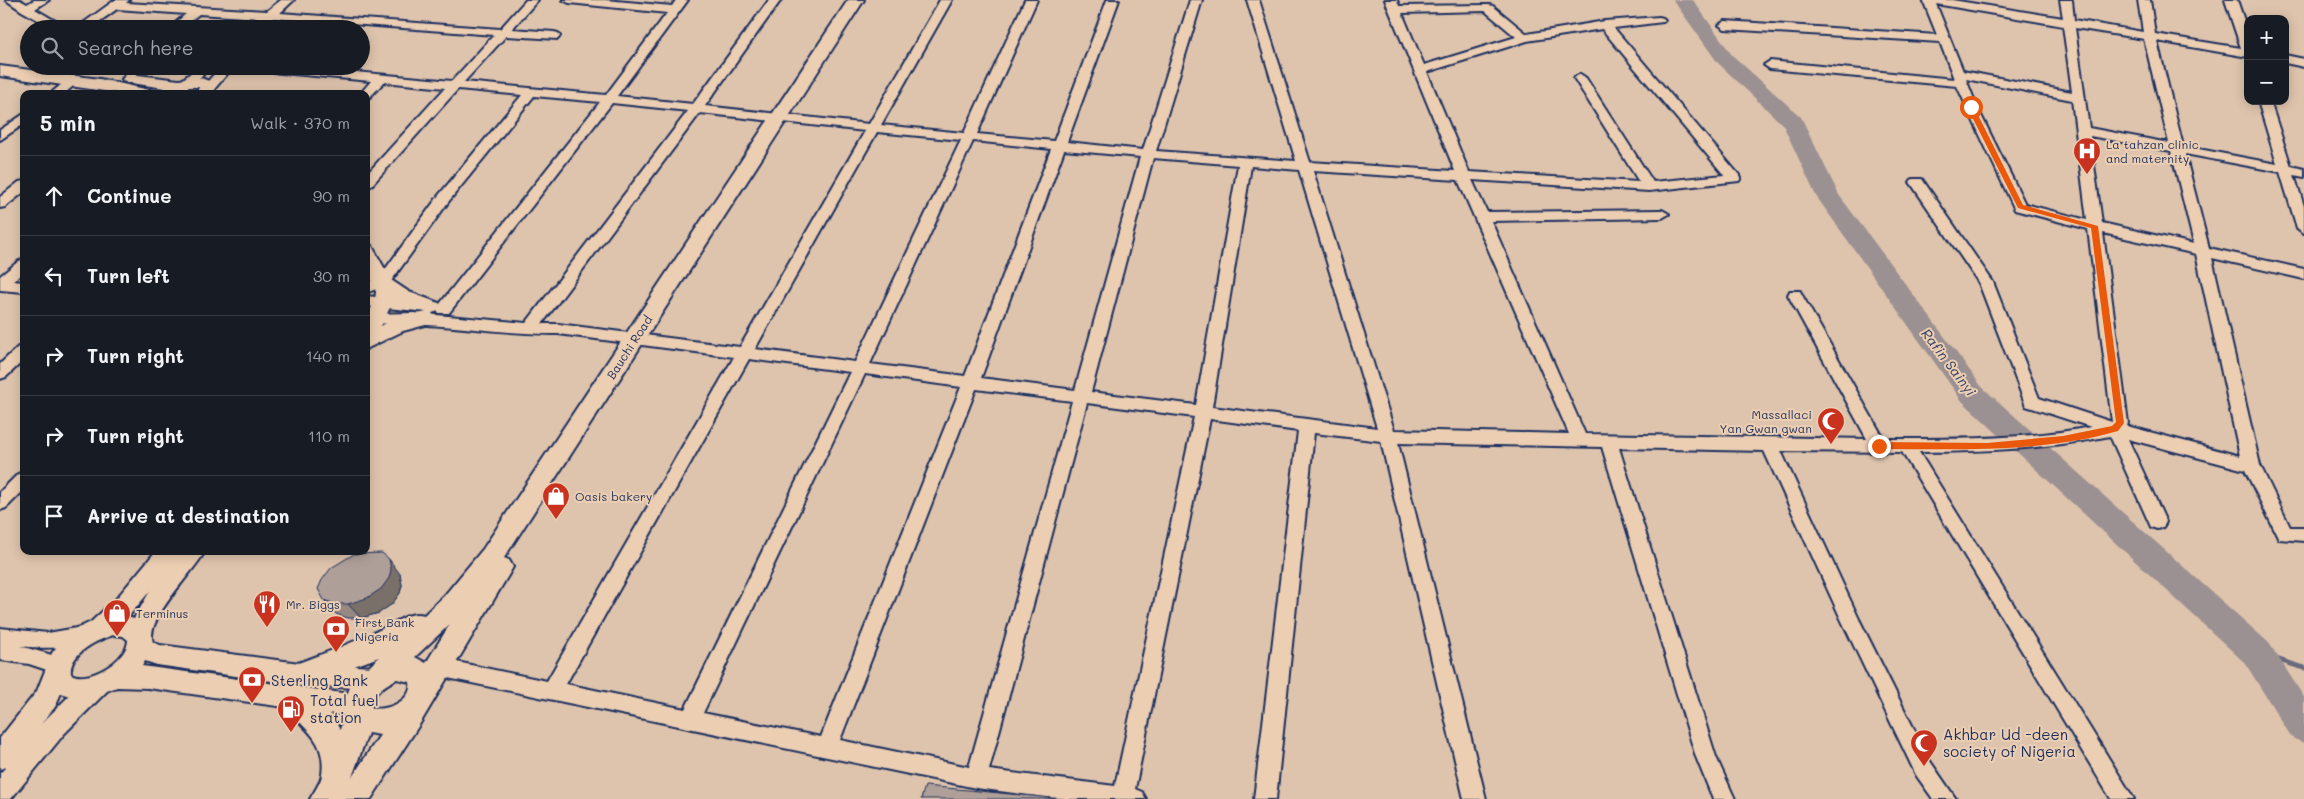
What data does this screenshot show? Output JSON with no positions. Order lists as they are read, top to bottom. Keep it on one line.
{"streets":{"highway":["Bauchi Road"]},"water":["Rafin Sainyi"],"places":{"hospital":["La tahzan clinic and maternity"],"mosque":["Massallaci Yan Gwan gwan","Akhbar Ud -deen society of Nigeria"],"shop":["Oasis bakery","Terminus"],"restaurant":["Mr. Biggs"],"bank":["First Bank Nigeria","Sterling Bank"],"fuel station":["Total fuel station"]},"page":{"map_buttons":["+","−"],"search":"Search here","heading":["5 min","Walk · 370 m"],"list":[["Continue","90 m"],["Turn left","30 m"],["Turn right","140 m"],["Turn right","110 m"],"Arrive at destination"]}}
